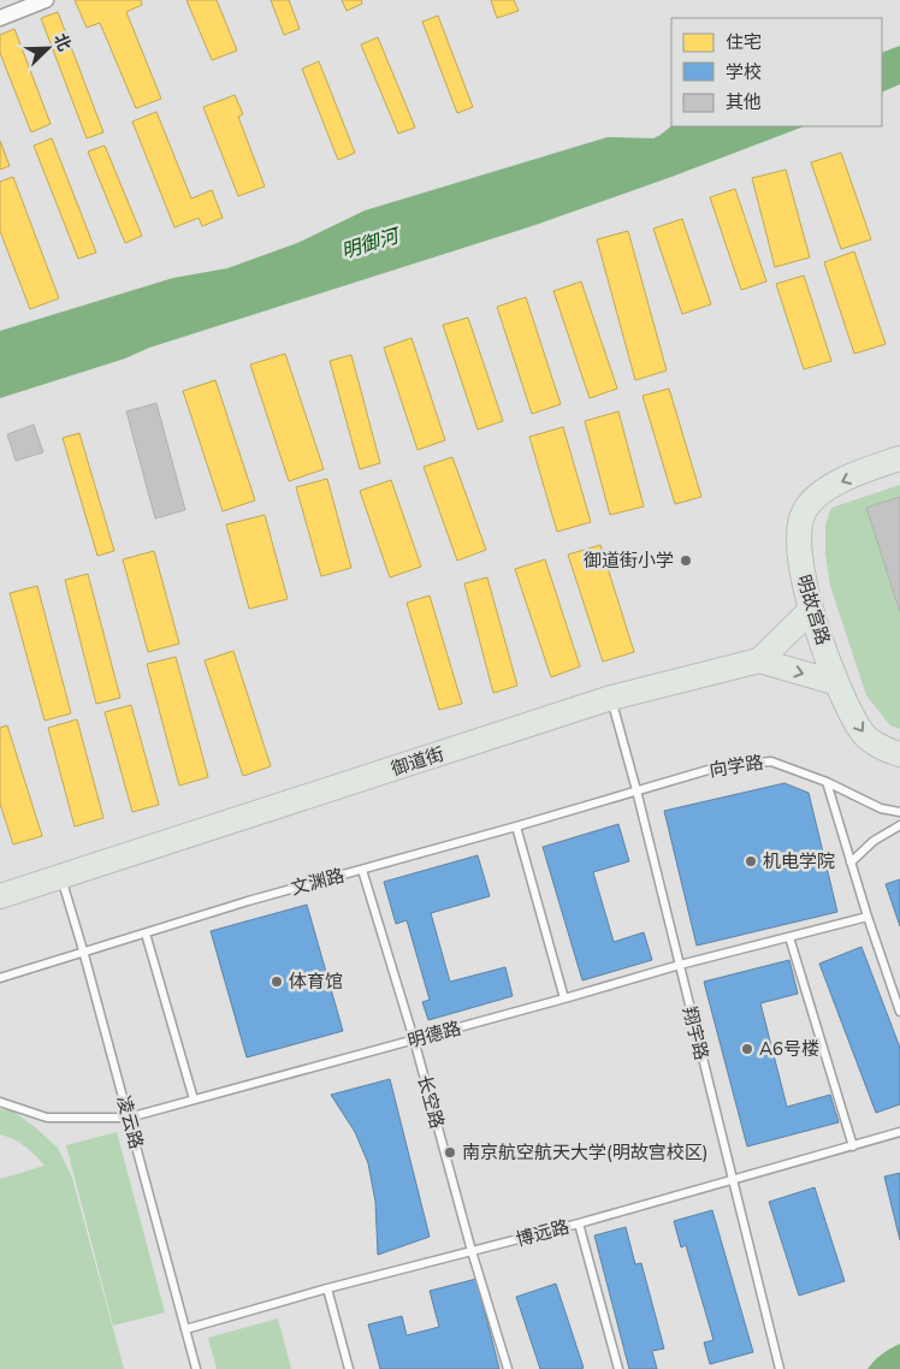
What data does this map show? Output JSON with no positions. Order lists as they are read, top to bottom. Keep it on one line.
{"streets":{"main road":["明故宫路","御道街"],"lane":["向学路","文渊路","翔宇路","明德路","长空路","凌云路","博远路"]},"crossings":[["御道街","翔宇路"],["御道街","凌云路"],["向学路","文渊路"],["向学路","翔宇路"],["文渊路","翔宇路"],["文渊路","长空路"],["文渊路","凌云路"],["翔宇路","明德路"],["翔宇路","博远路"],["明德路","长空路"],["明德路","凌云路"],["长空路","博远路"],["凌云路","博远路"]],"water":["明御河"],"places":["御道街小学","机电学院","体育馆","A6号楼","南京航空航天大学(明故宫校区)"],"legend":["住宅","学校","其他"],"north":"top right"}
